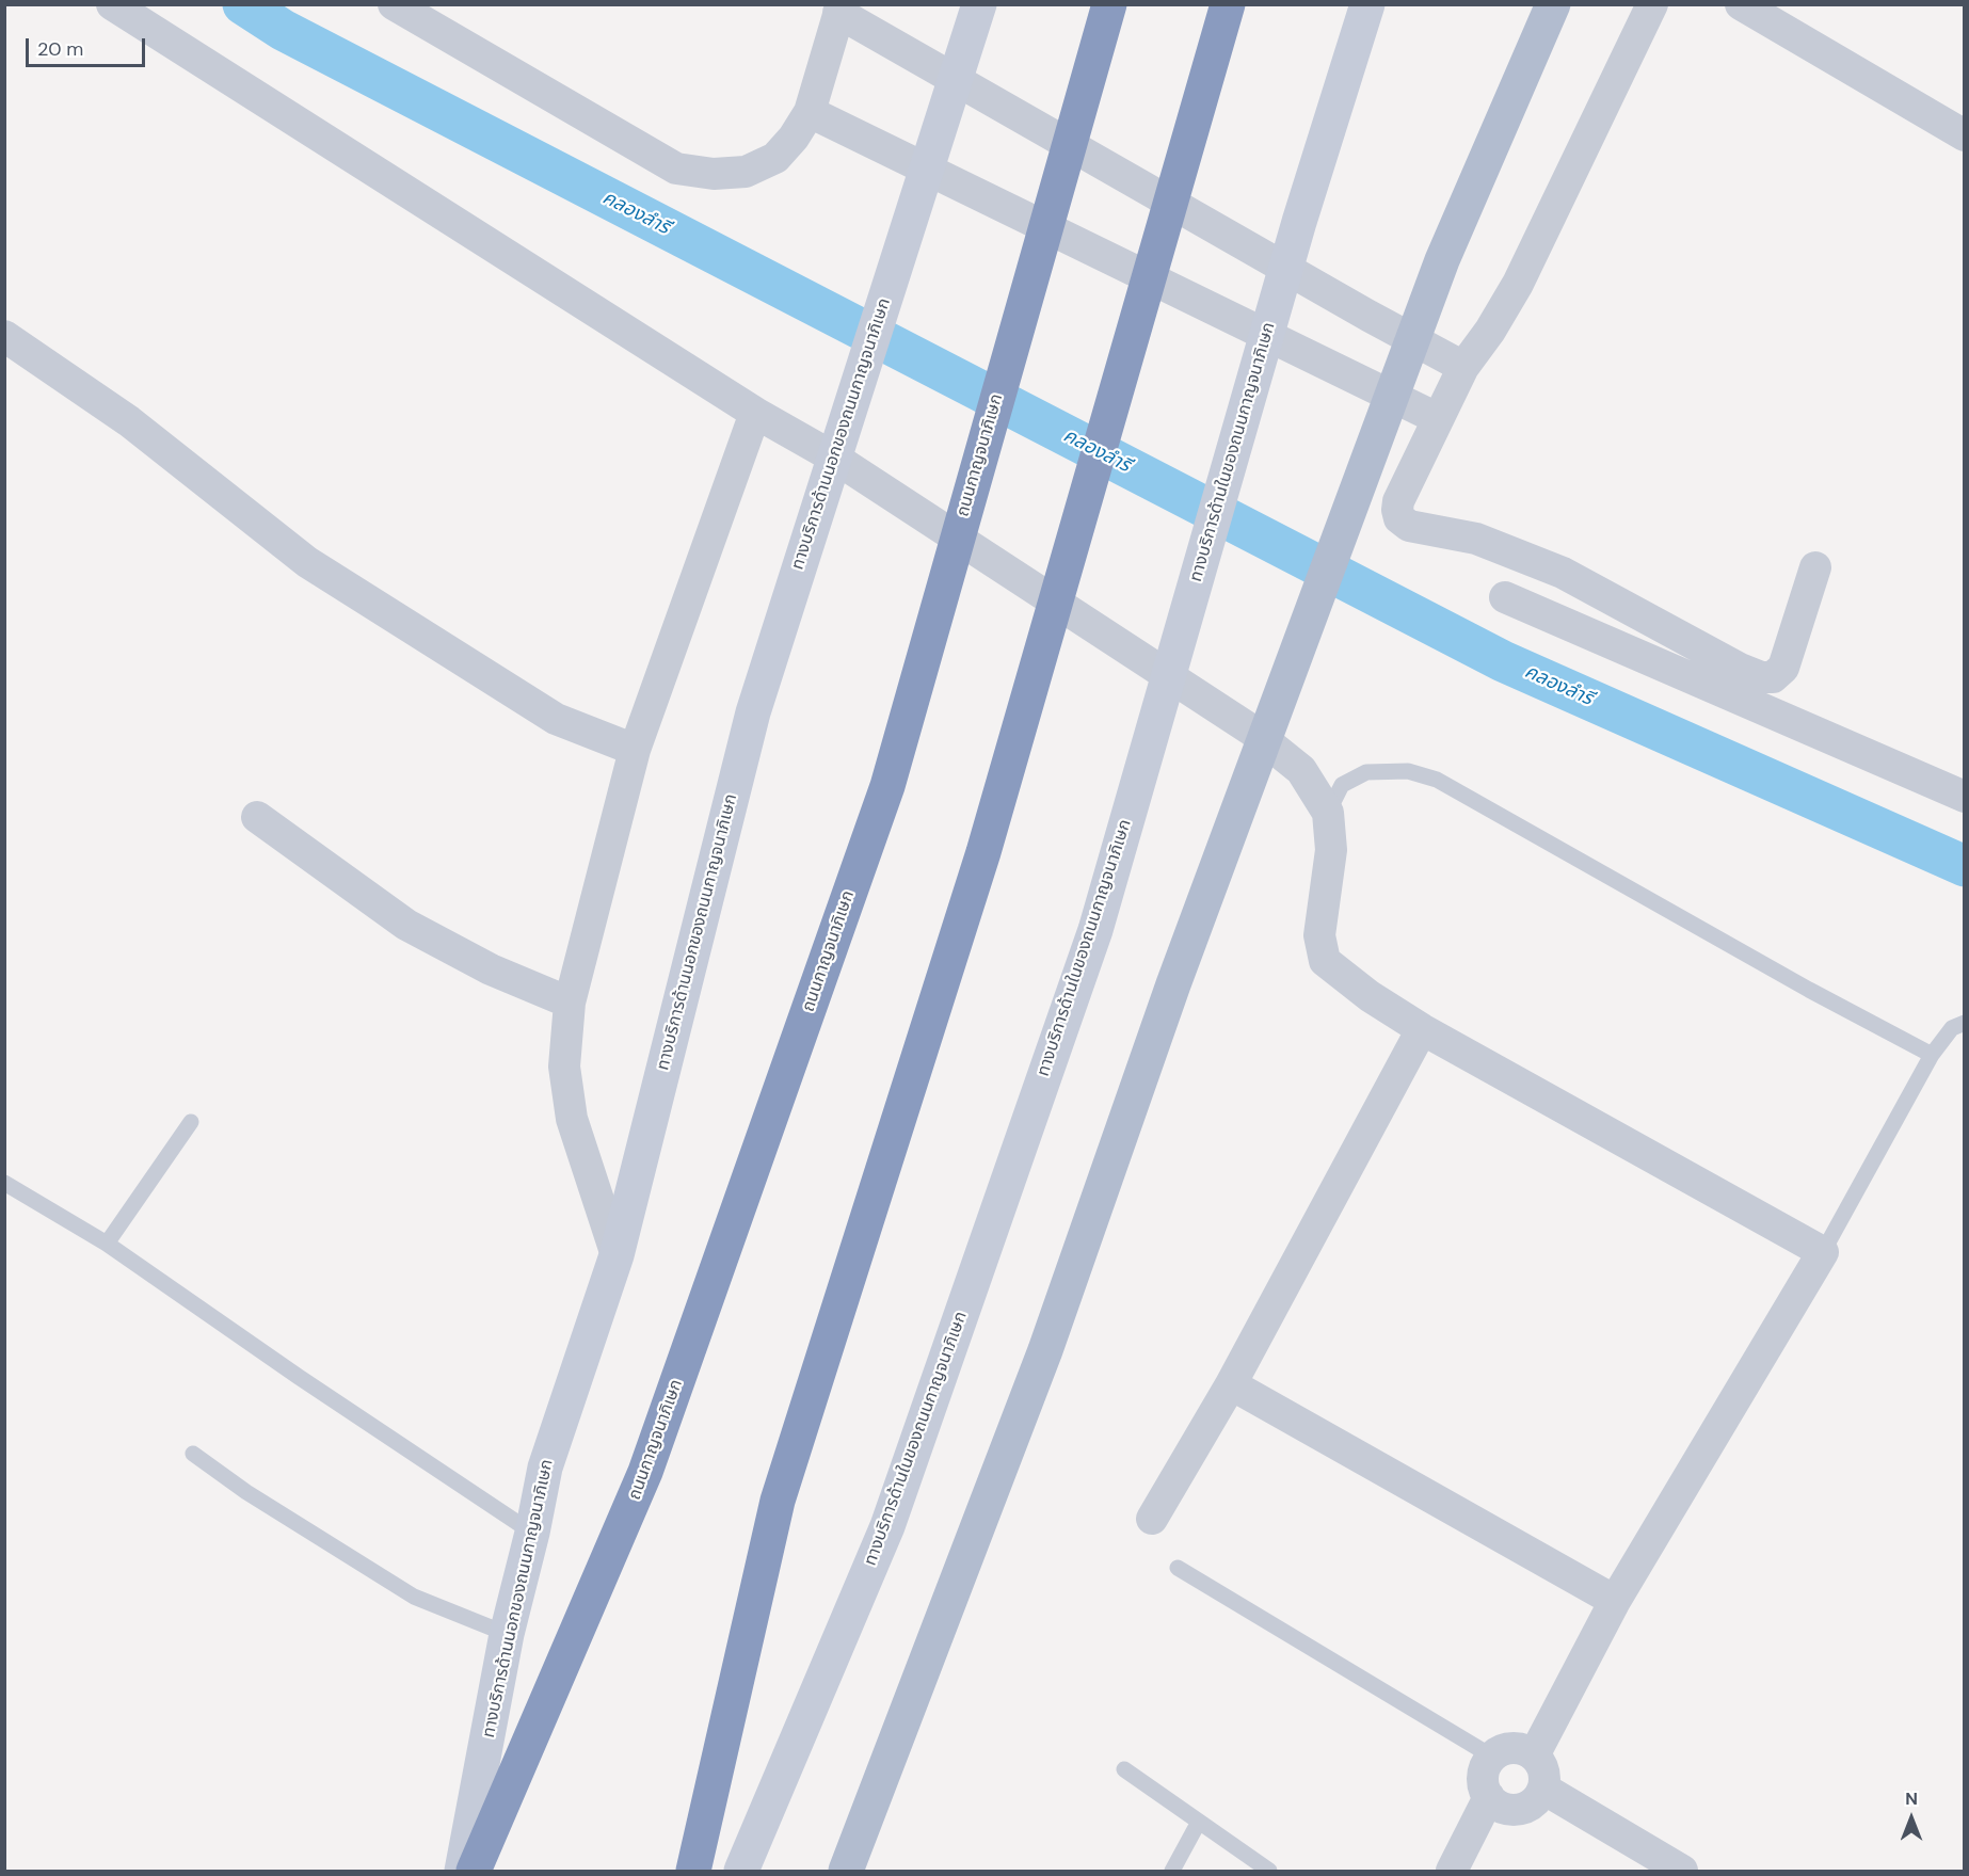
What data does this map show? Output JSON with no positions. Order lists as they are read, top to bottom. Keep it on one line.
{"streets":{"highway":["ถนนกาญจนาภิเษก"],"main road":["ทางบริการด้านนอกของถนนกาญจนาภิเษก","ทางบริการด้านในของถนนกาญจนาภิเษก"]},"water":["คลองลำรี"],"scale_bar":"20 m","north":"top"}
